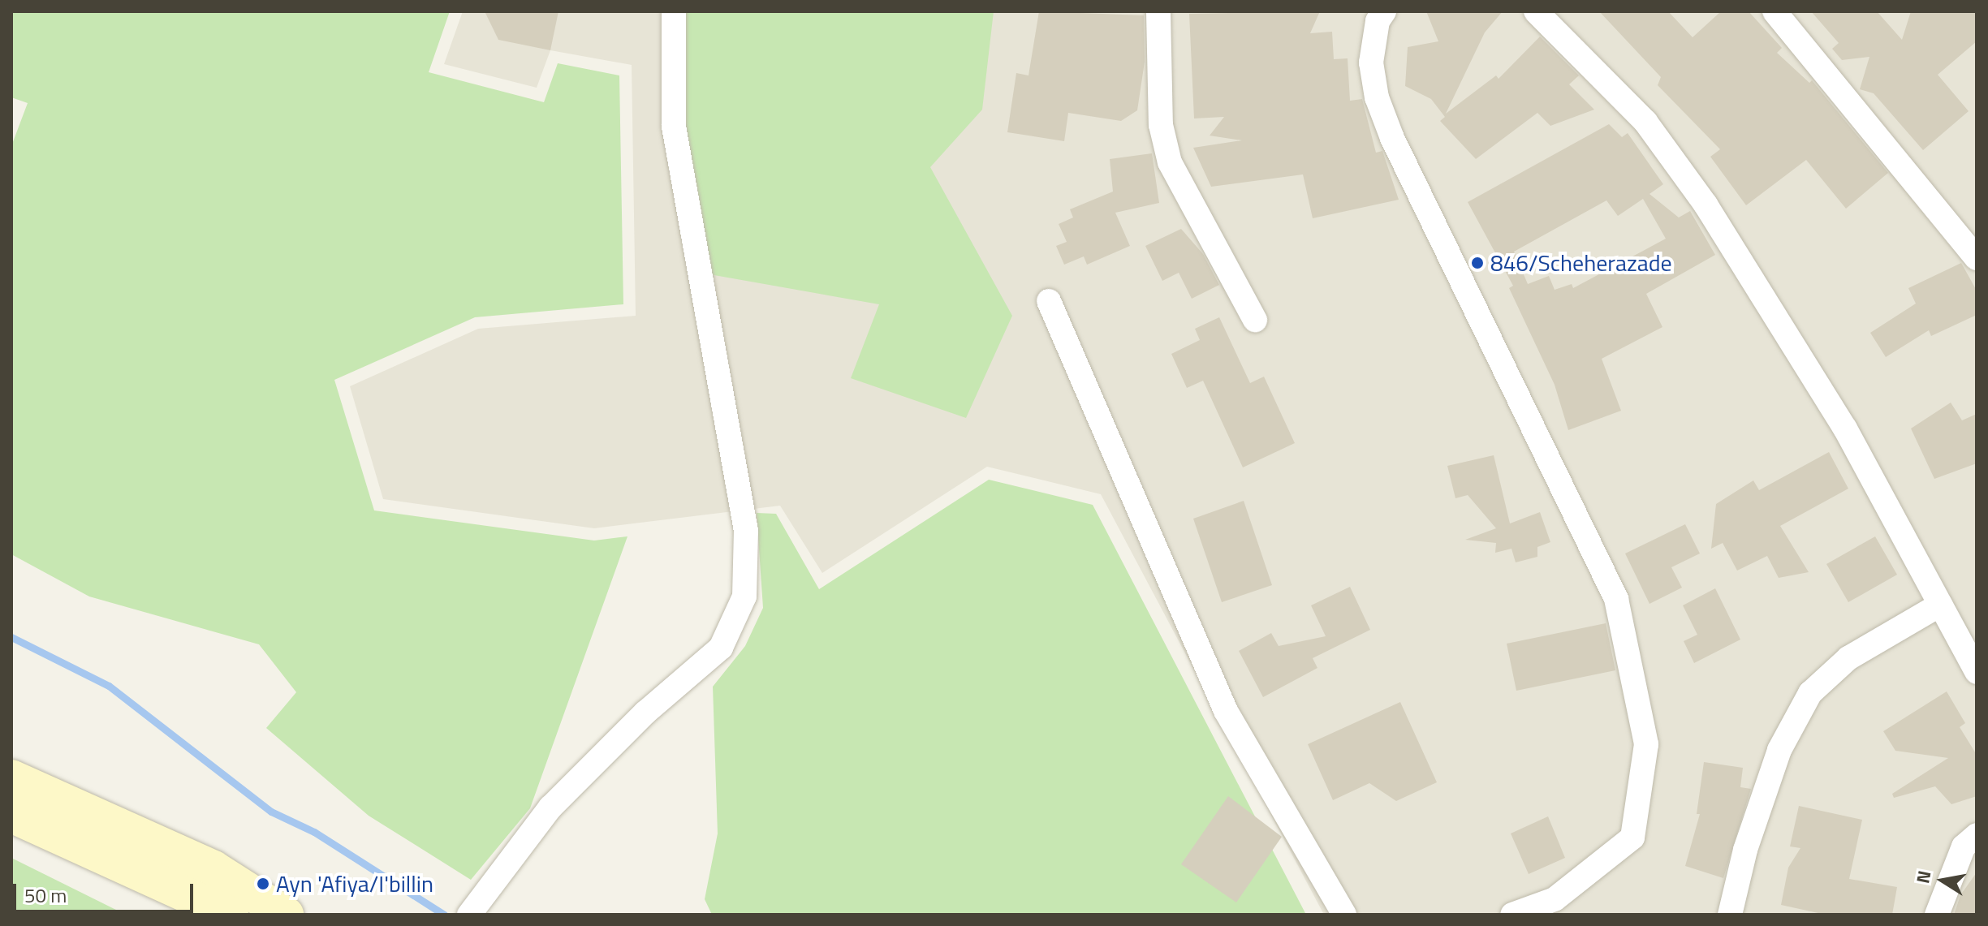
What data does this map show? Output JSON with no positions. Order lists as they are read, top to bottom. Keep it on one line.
{"places":["846/Scheherazade","Ayn 'Afiya/I'billin"],"scale_bar":"50 m","north":"left"}
